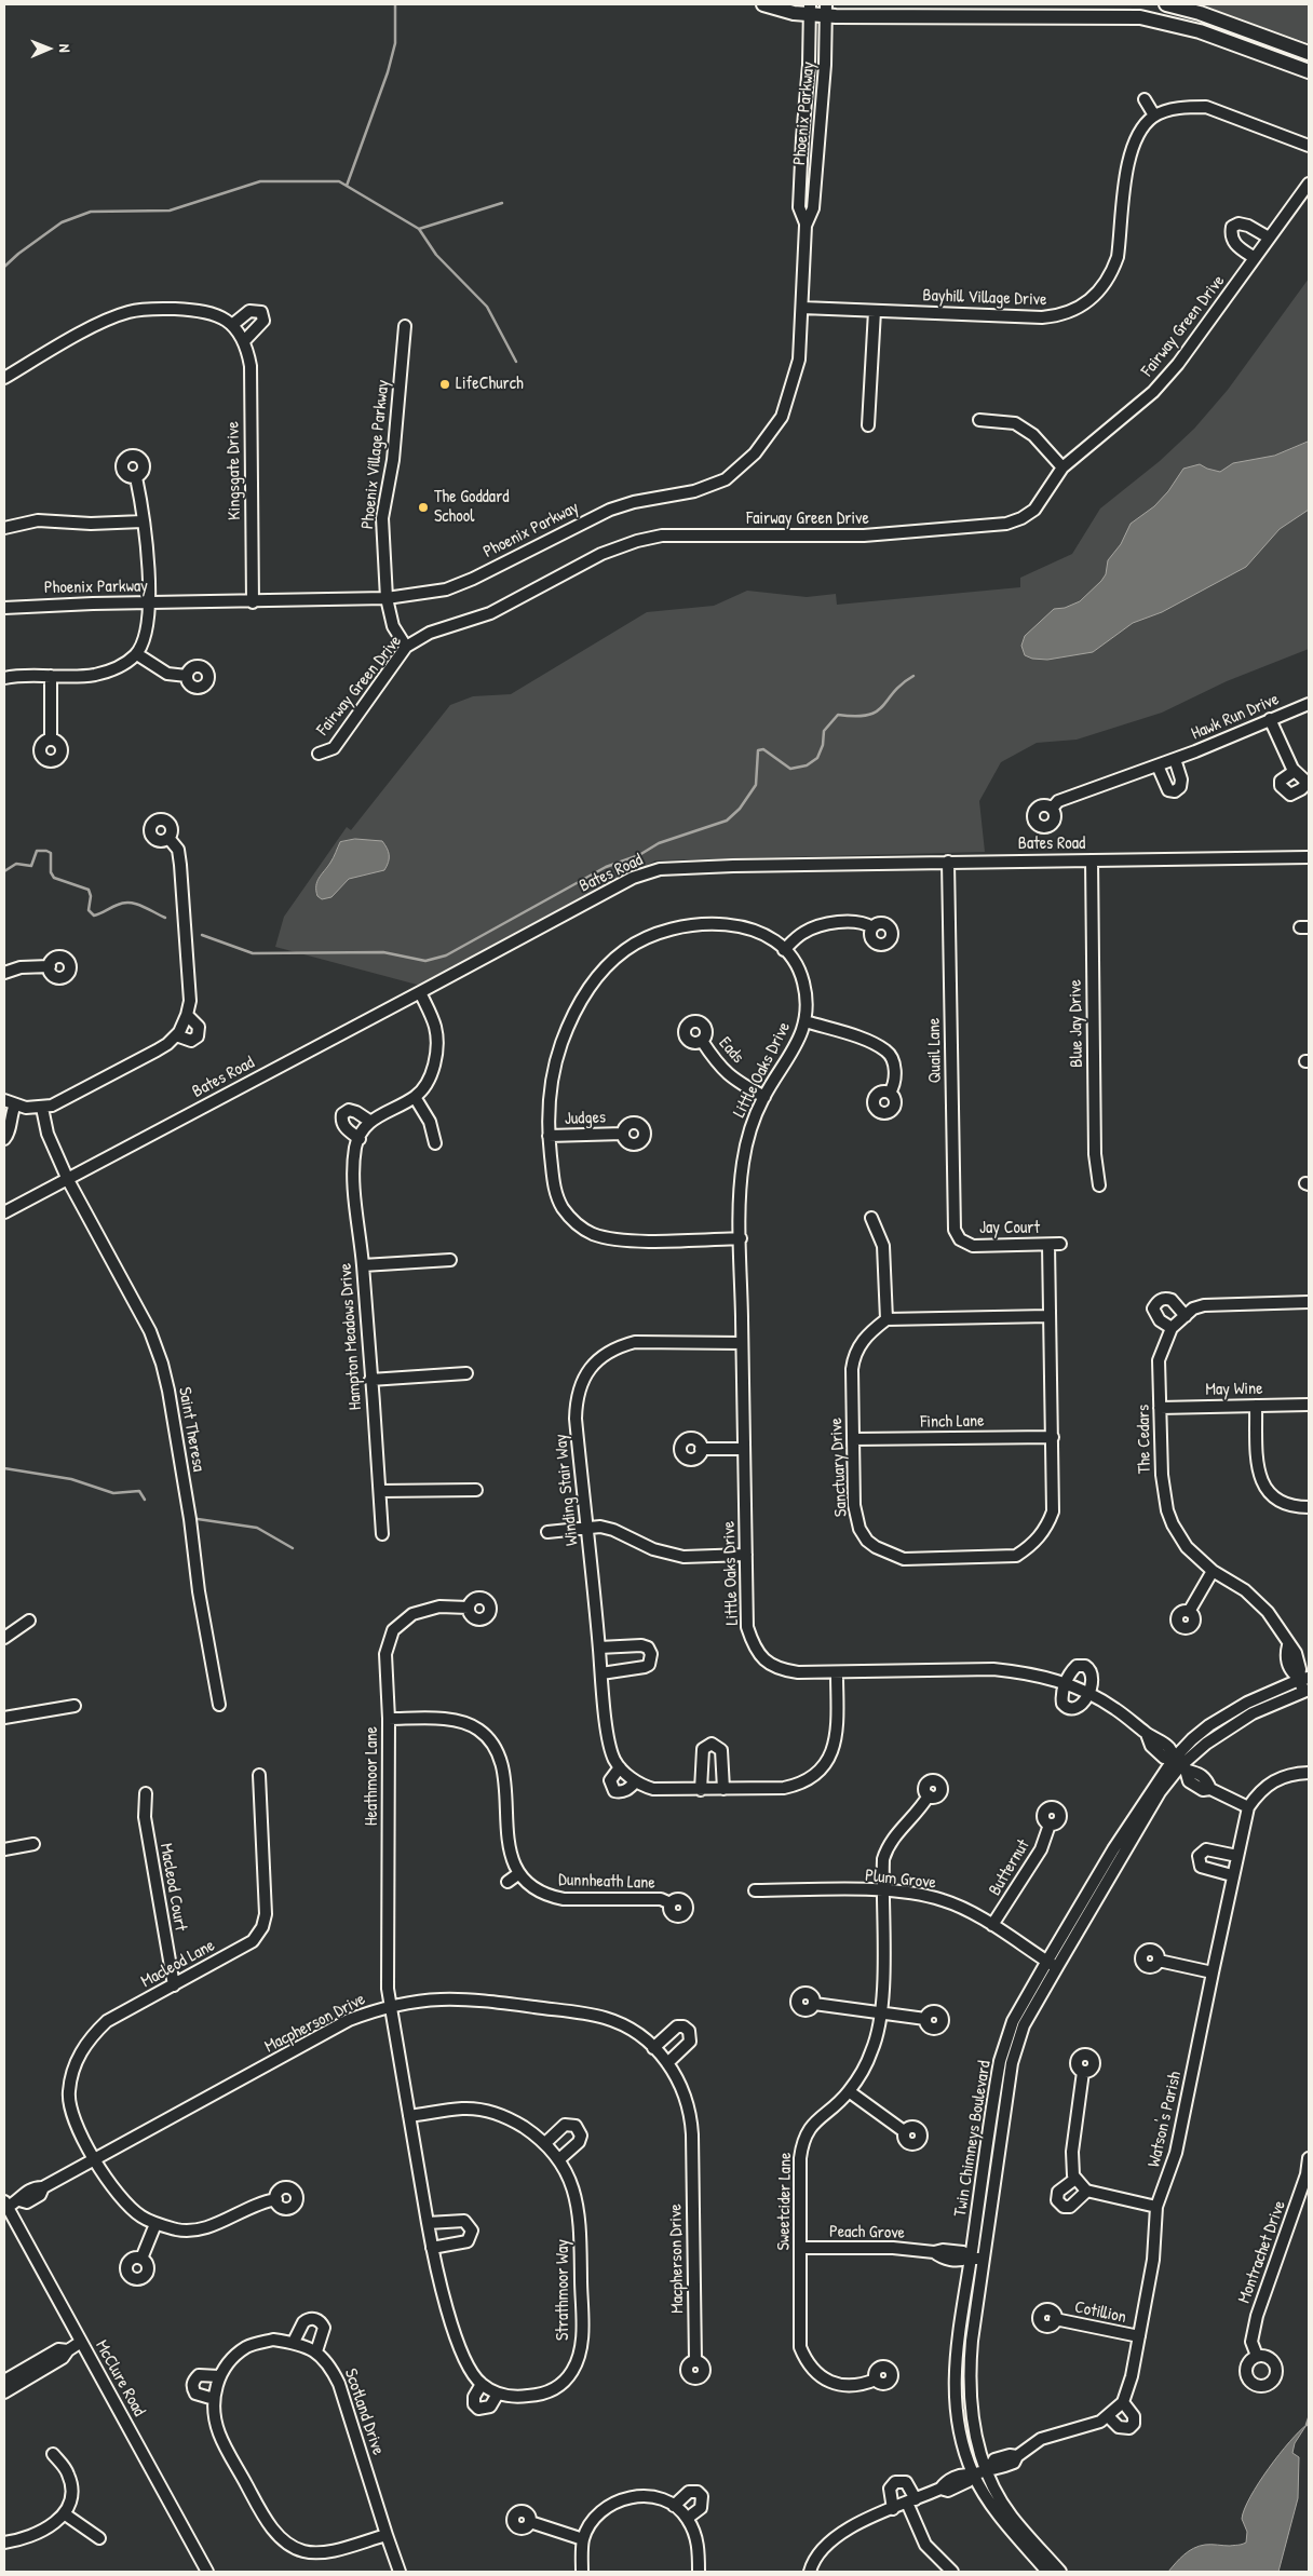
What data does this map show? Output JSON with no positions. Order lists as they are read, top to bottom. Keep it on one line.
{"streets":{"street":["Phoenix Parkway","Bayhill Village Drive","Fairway Green Drive","Phoenix Village Parkway","Kingsgate Drive","Hawk Run Drive","Bates Road","Blue Jay Drive","Eads","Quail Lane","Little Oaks Drive","Judges","Jay Court","Hampton Meadows Drive","May Wine","Finch Lane","Saint Theresa","The Cedars","Sanctuary Drive","Winding Stair Way","Heathmoor Lane","Butternut","Plum Grove","Dunnheath Lane","Macleod Court","Macleod Lane","Macpherson Drive","Watson's Parish","Twin Chimneys Boulevard","Sweetcider Lane","Peach Grove","Montrachet Drive","Strathmoor Way","Cotillion","McClure Road","Scotland Drive"]},"crossings":[["Phoenix Parkway","Bayhill Village Drive"],["Phoenix Parkway","Phoenix Village Parkway"],["Phoenix Parkway","Kingsgate Drive"],["Fairway Green Drive","Phoenix Village Parkway"],["Bates Road","Blue Jay Drive"],["Bates Road","Quail Lane"],["Bates Road","Saint Theresa"],["Eads","Little Oaks Drive"],["Quail Lane","Jay Court"],["Little Oaks Drive","Judges"],["Little Oaks Drive","Winding Stair Way"],["Little Oaks Drive","Watson's Parish"],["Little Oaks Drive","Twin Chimneys Boulevard"],["Jay Court","Sanctuary Drive"],["May Wine","The Cedars"],["Finch Lane","Sanctuary Drive"],["The Cedars","Twin Chimneys Boulevard"],["Heathmoor Lane","Macpherson Drive"],["Heathmoor Lane","Strathmoor Way"],["Butternut","Plum Grove"],["Plum Grove","Twin Chimneys Boulevard"],["Plum Grove","Sweetcider Lane"],["Macleod Court","Macleod Lane"],["Macleod Lane","Macpherson Drive"],["Macpherson Drive","Strathmoor Way"],["Macpherson Drive","McClure Road"],["Watson's Parish","Cotillion"],["Twin Chimneys Boulevard","Peach Grove"],["Sweetcider Lane","Peach Grove"]],"places":["LifeChurch","The Goddard School"],"north":"right"}
